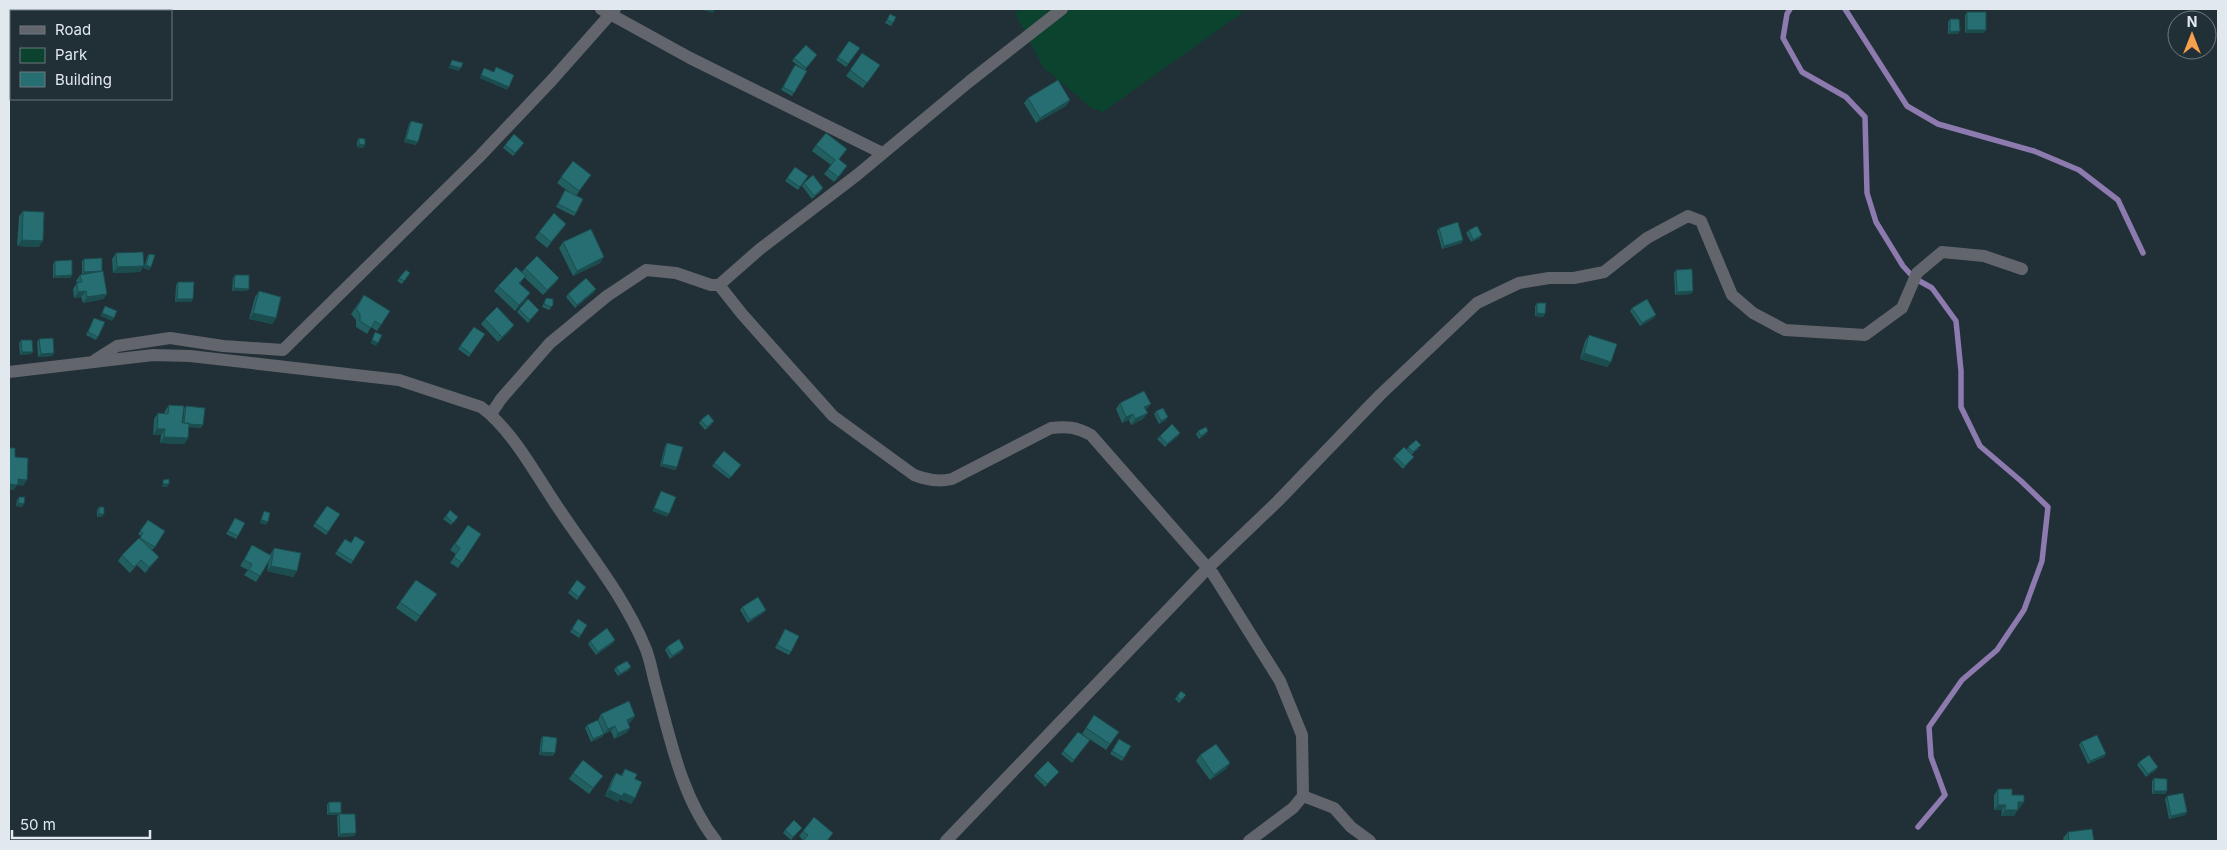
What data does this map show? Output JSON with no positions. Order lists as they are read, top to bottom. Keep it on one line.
{"legend":["Road","Park","Building"],"scale_bar":"50 m","north":"top"}
